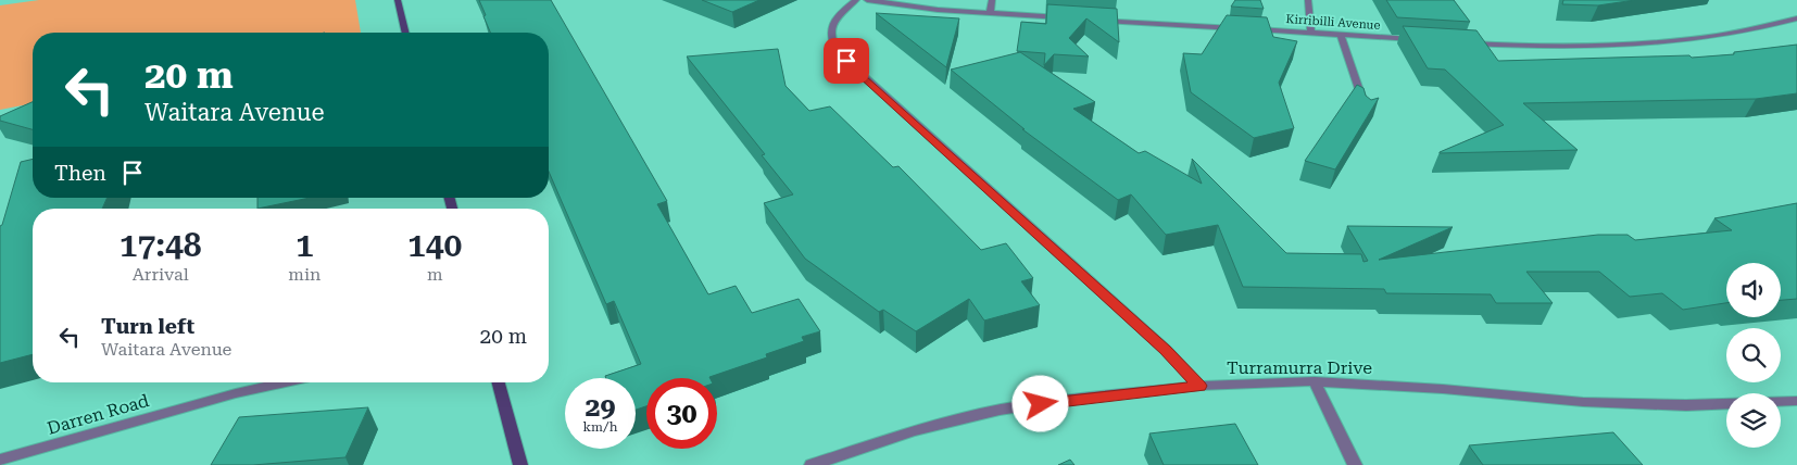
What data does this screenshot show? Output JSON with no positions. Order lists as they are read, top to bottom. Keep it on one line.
{"streets":{"street":["Kirribilli Avenue","Turramurra Drive","Darren Road"]},"page":{"turn":["20 m","Waitara Avenue"],"then":"Then","eta":["17:48","Arrival","1","min","140","m"],"list":[{"name":"Turn left","note":"Waitara Avenue","value":"20 m"}],"speed":"29 km/h","limit":"30"}}
